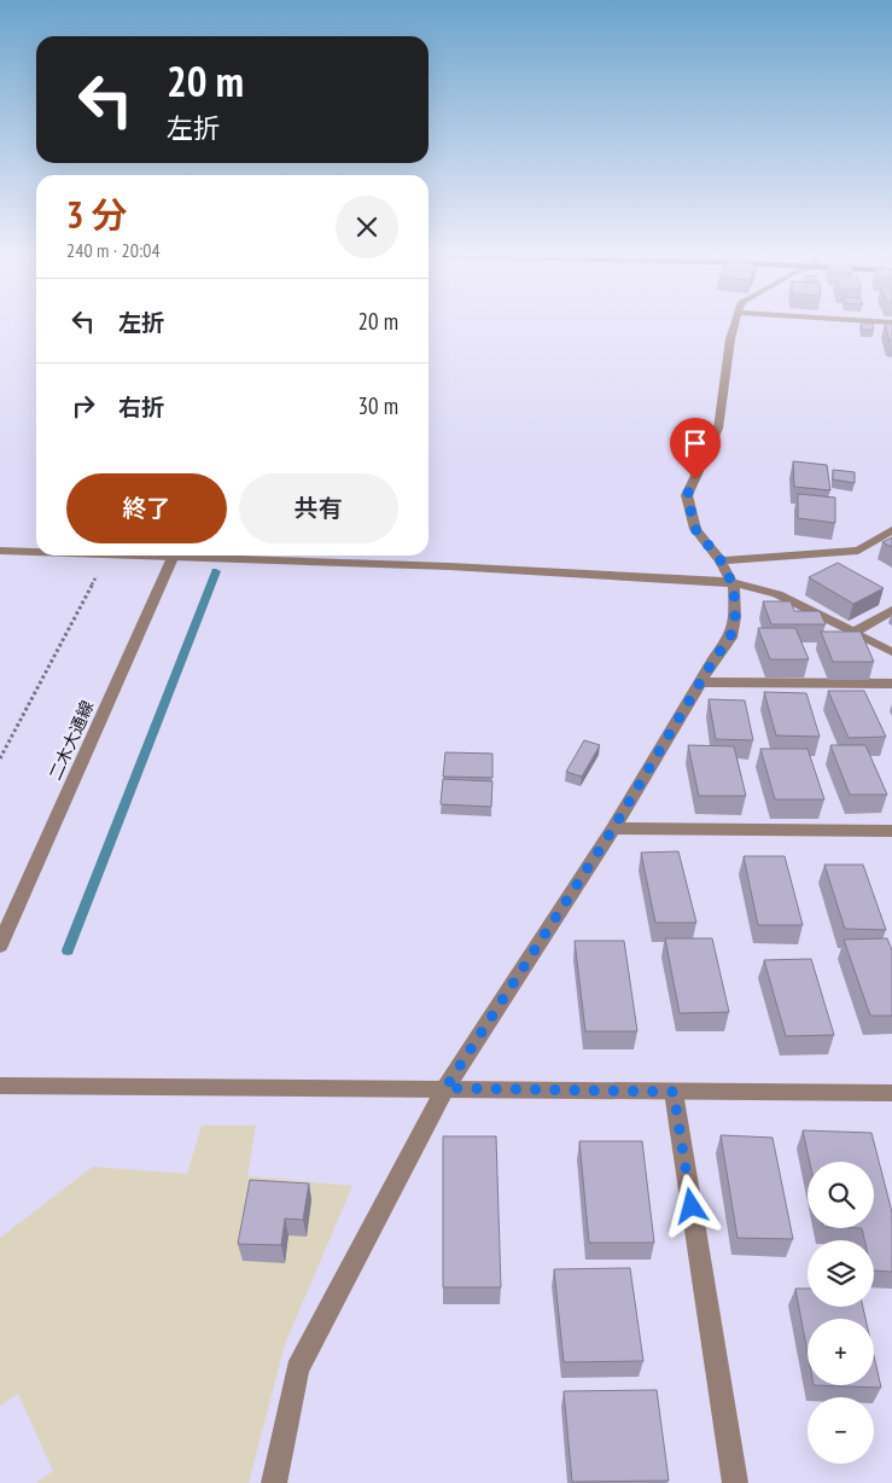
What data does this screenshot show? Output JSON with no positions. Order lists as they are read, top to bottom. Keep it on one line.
{"streets":{"street":["二木大通線"]},"page":{"turn":["20 m","左折"],"heading":["3 分","240 m · 20:04"],"list":[{"name":"左折","value":"20 m"},{"name":"右折","value":"30 m"}],"buttons":["終了","共有"],"map_buttons":["+","−"]}}
